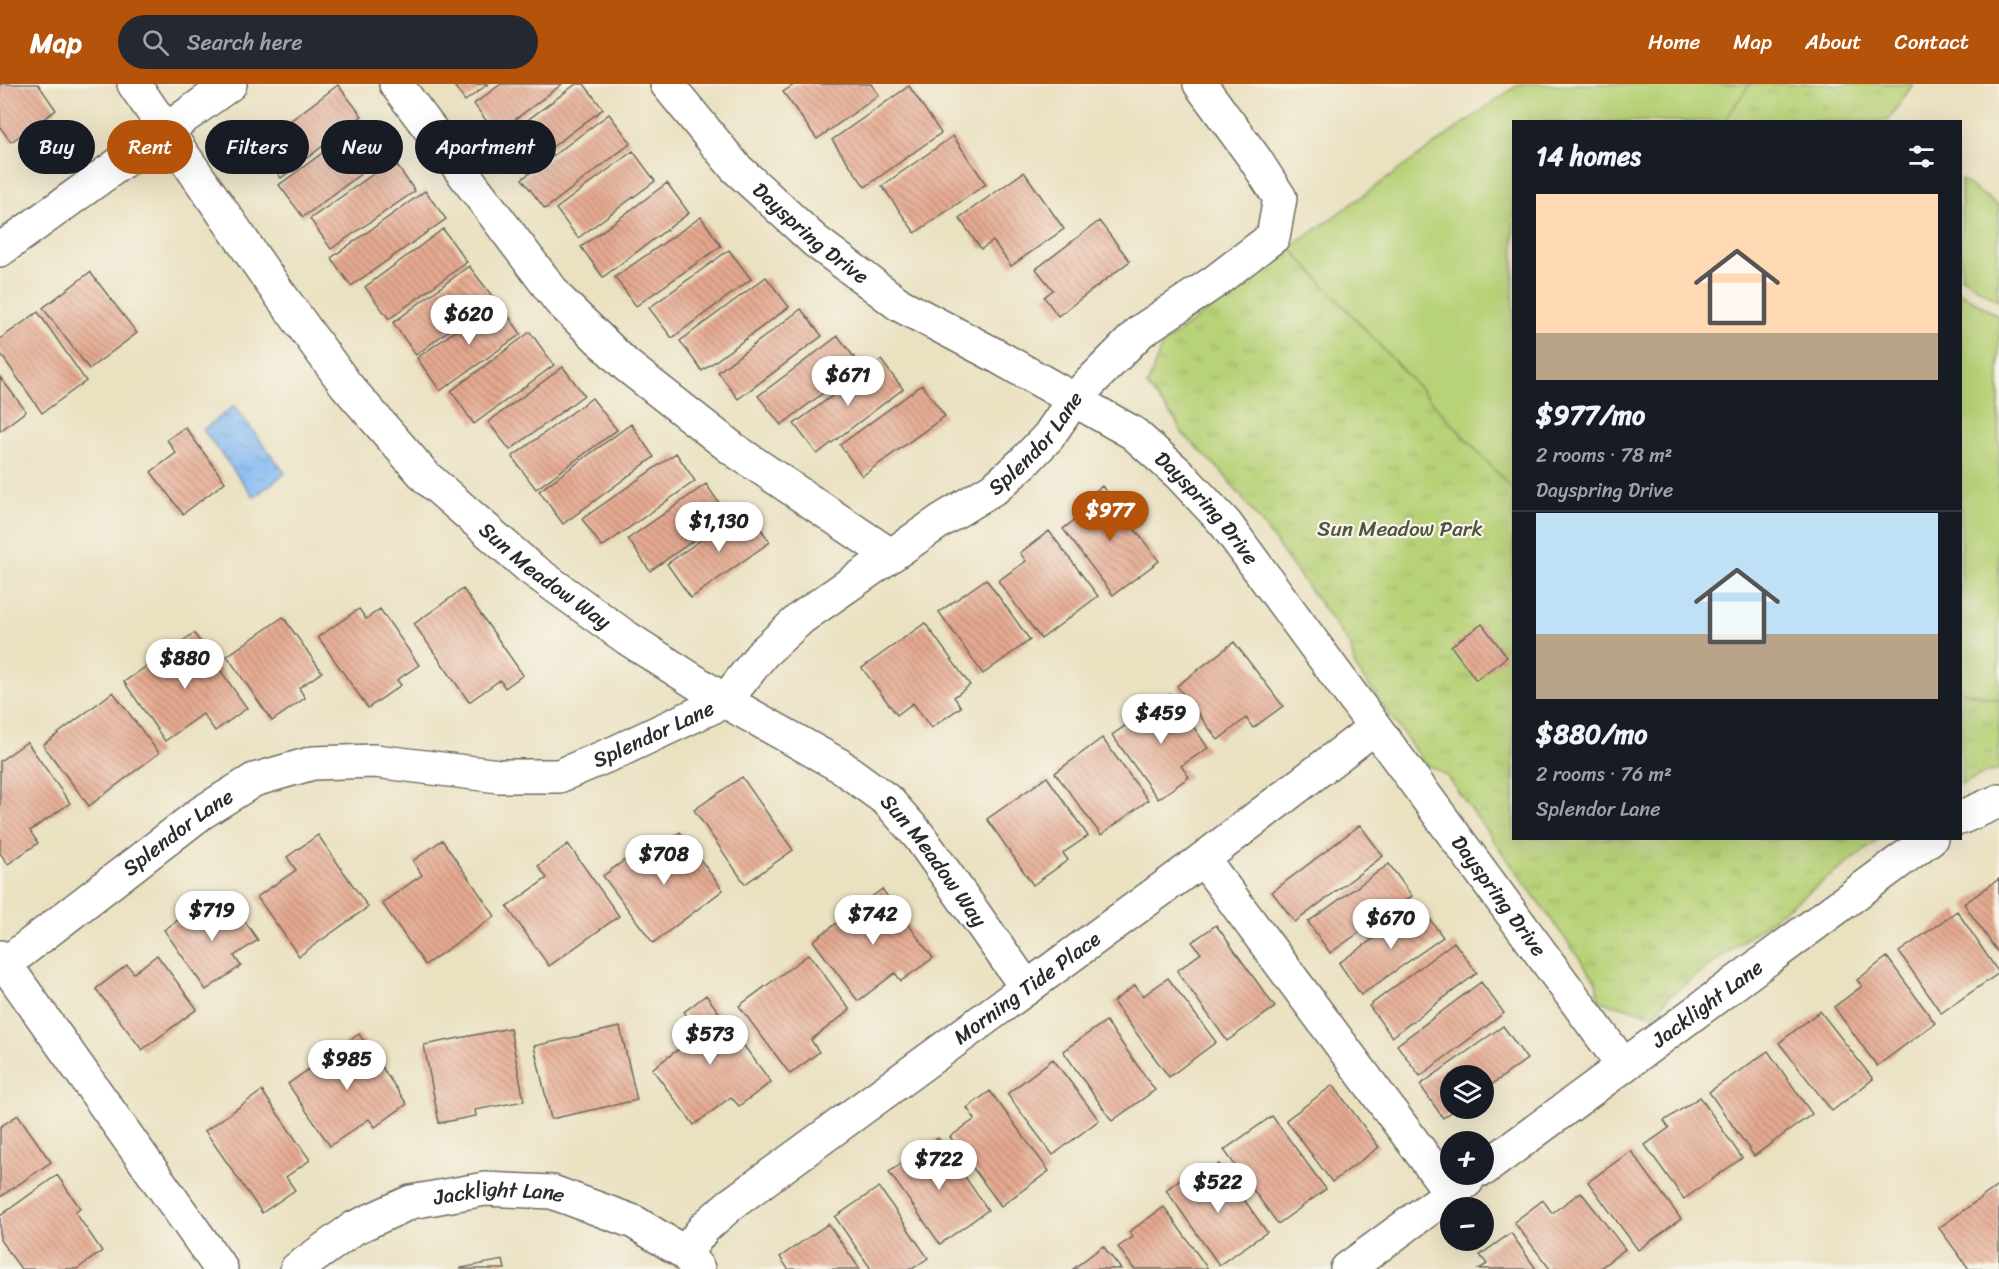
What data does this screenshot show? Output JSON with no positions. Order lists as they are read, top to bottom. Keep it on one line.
{"streets":{"street":["Dayspring Drive","Splendor Lane","Sun Meadow Way","Morning Tide Place","Jacklight Lane"]},"crossings":[["Dayspring Drive","Splendor Lane"],["Dayspring Drive","Morning Tide Place"],["Dayspring Drive","Jacklight Lane"],["Splendor Lane","Sun Meadow Way"],["Sun Meadow Way","Morning Tide Place"],["Morning Tide Place","Jacklight Lane"]],"parks":["Sun Meadow Park"],"page":{"header":"Map","search":"Search here","nav":["Home","Map","About","Contact"],"chip":["Buy","Rent","Filters","New","Apartment"],"heading":"14 homes","list":[{"name":"$977/mo","note":"2 rooms · 78 m² · Dayspring Drive"},{"name":"$880/mo","note":"2 rooms · 76 m² · Splendor Lane"}],"price":["$620","$671","$977","$1,130","$880","$459","$708","$719","$742","$670","$573","$985","$722","$522"],"map_buttons":["+","−"]}}
